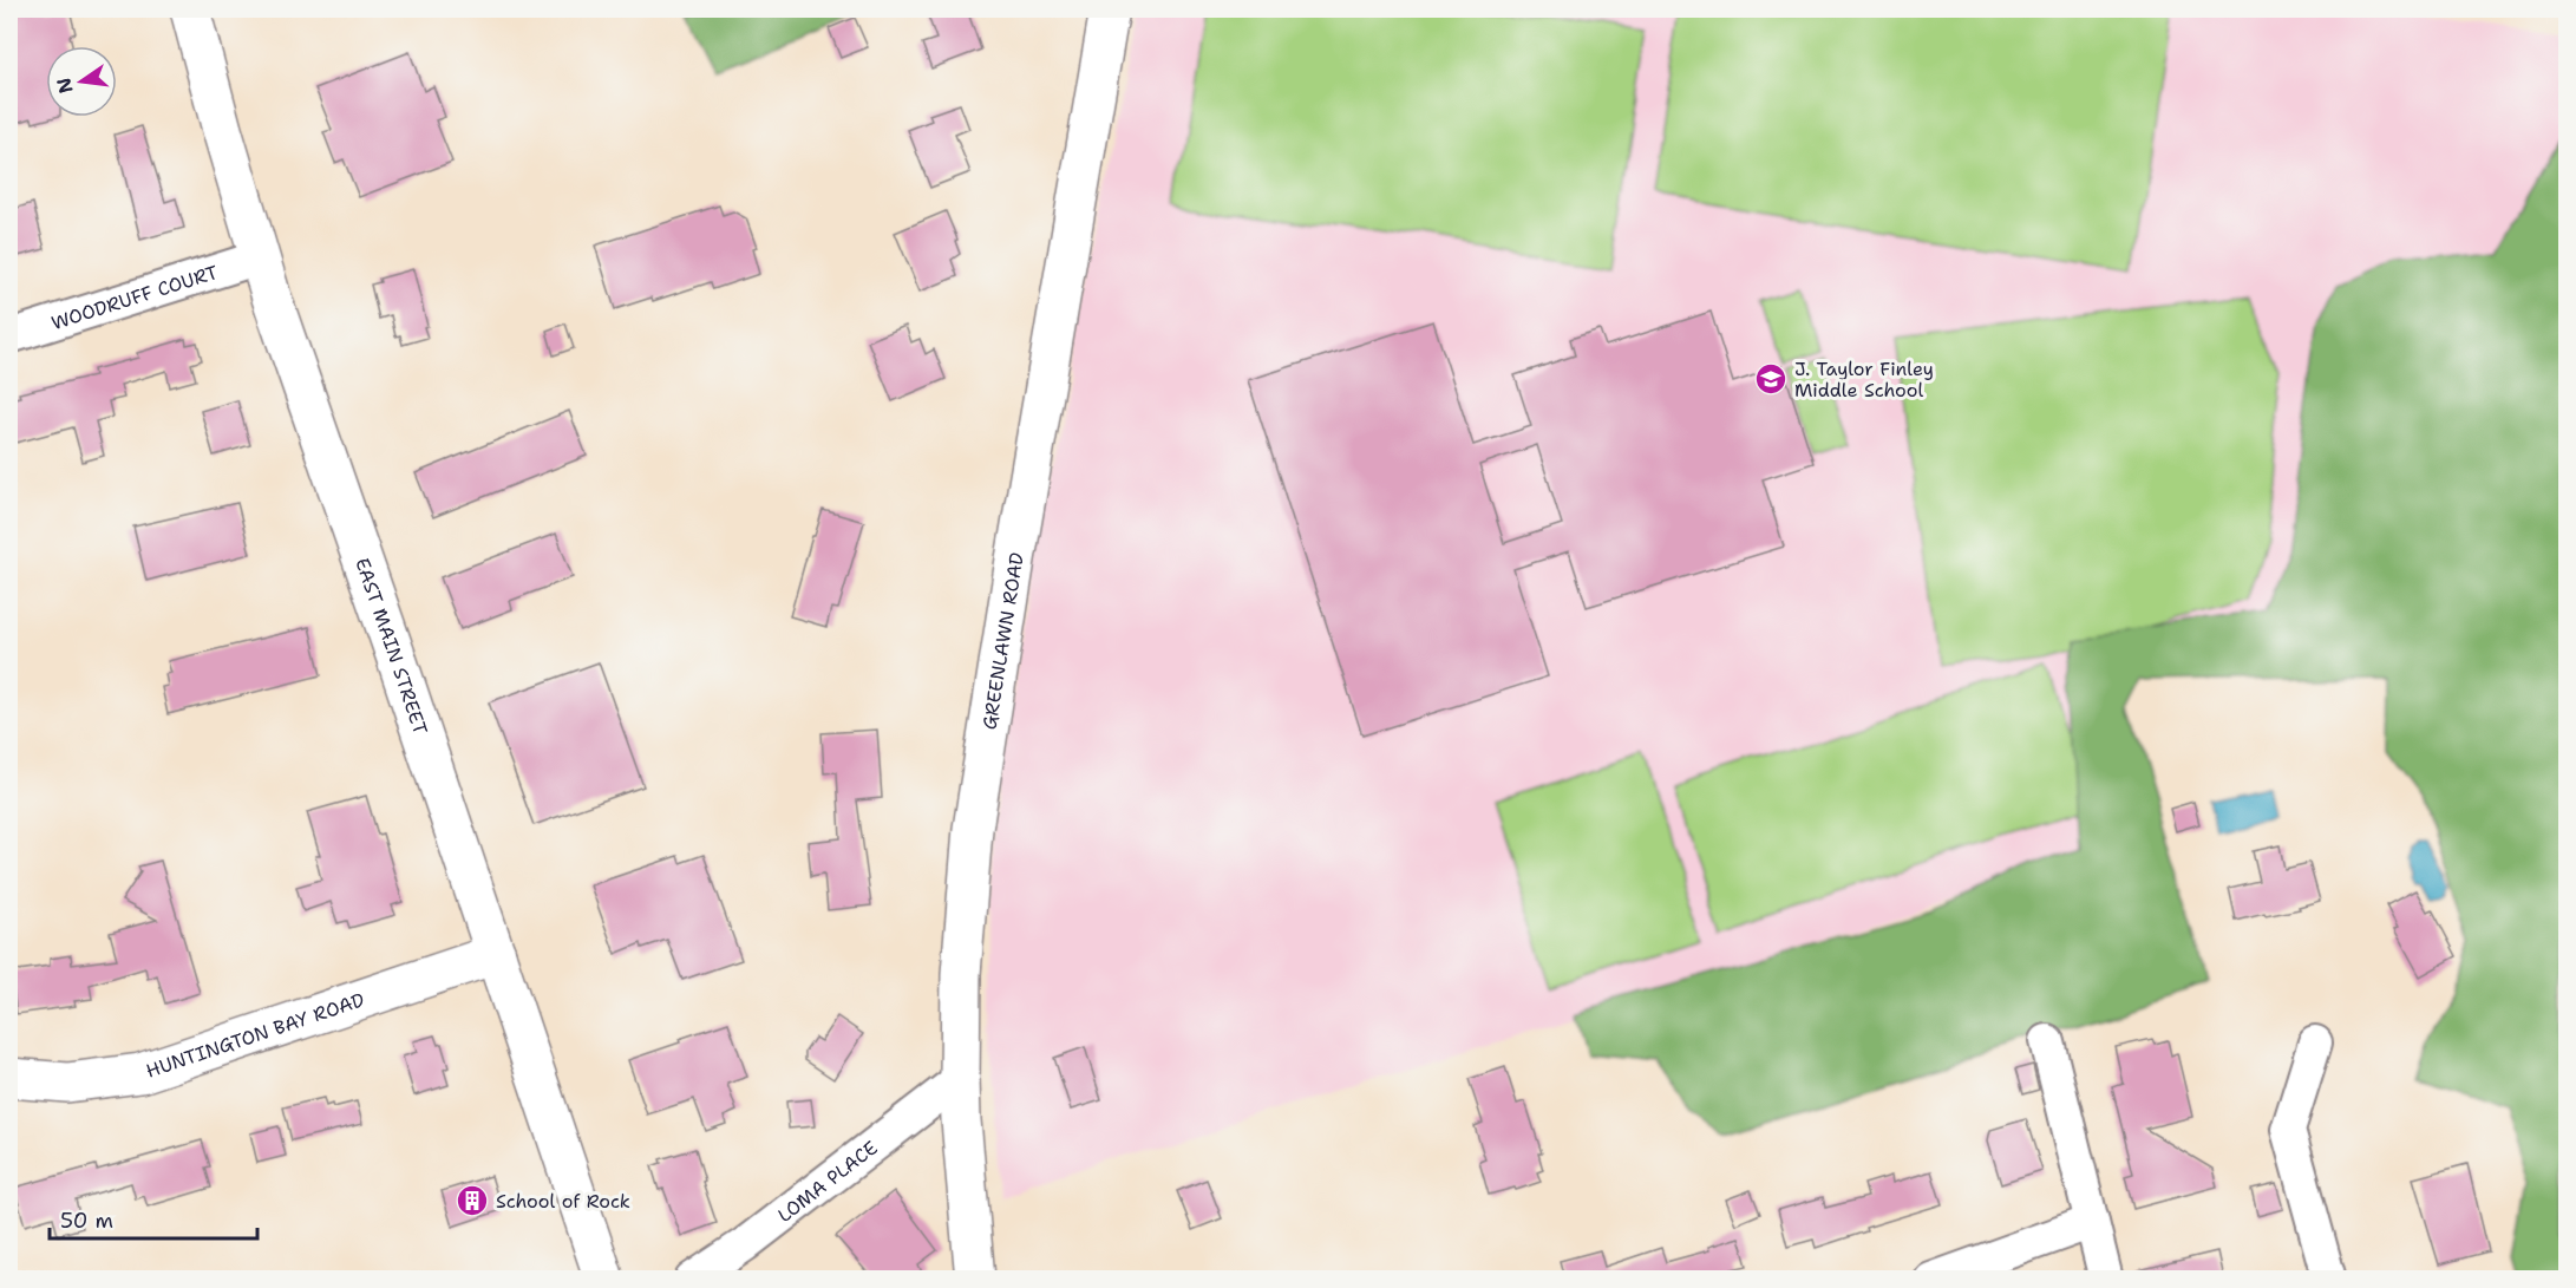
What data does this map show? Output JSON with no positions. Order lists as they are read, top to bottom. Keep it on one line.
{"streets":{"main road":["GREENLAWN ROAD","EAST MAIN STREET","HUNTINGTON BAY ROAD"],"street":["WOODRUFF COURT","LOMA PLACE"]},"crossings":[["WOODRUFF COURT","EAST MAIN STREET"],["GREENLAWN ROAD","LOMA PLACE"],["EAST MAIN STREET","HUNTINGTON BAY ROAD"]],"places":{"school or university":["J. Taylor Finley Middle School"],"building":["School of Rock"]},"scale_bar":"50 m","north":"left"}
